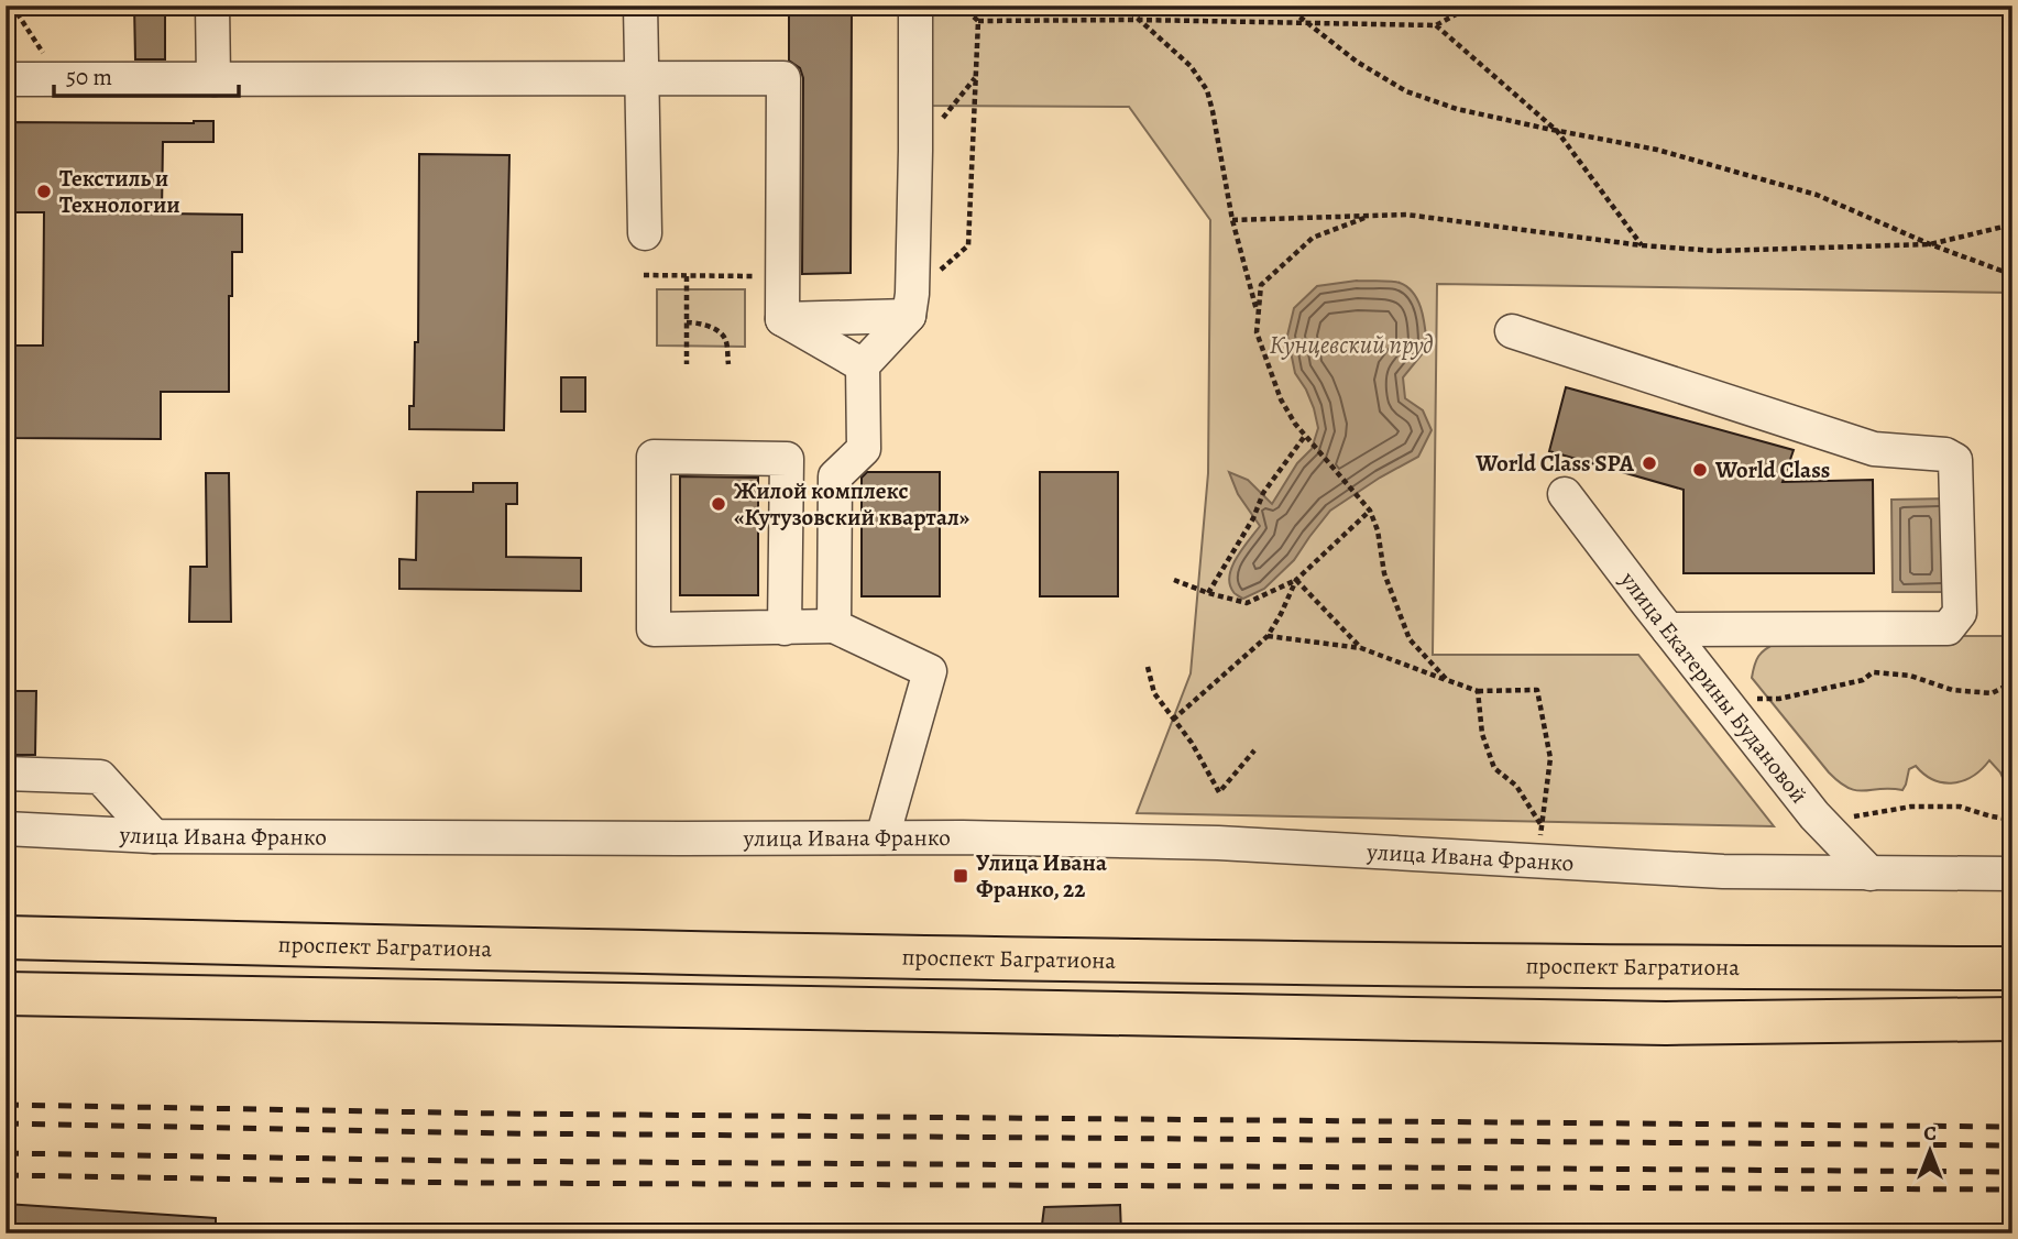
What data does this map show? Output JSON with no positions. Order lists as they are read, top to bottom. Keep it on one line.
{"streets":{"main road":["проспект Багратиона"],"street":["улица Екатерины Будановой","улица Ивана Франко"]},"crossings":[["улица Екатерины Будановой","улица Ивана Франко"]],"water":["Кунцевский пруд"],"places":{"other":["Текстиль и Технологии","World Class SPA","World Class","Жилой комплекс «Кутузовский квартал»"],"transit":["Улица Ивана Франко, 22"]},"scale_bar":"50 m","north":"top"}
